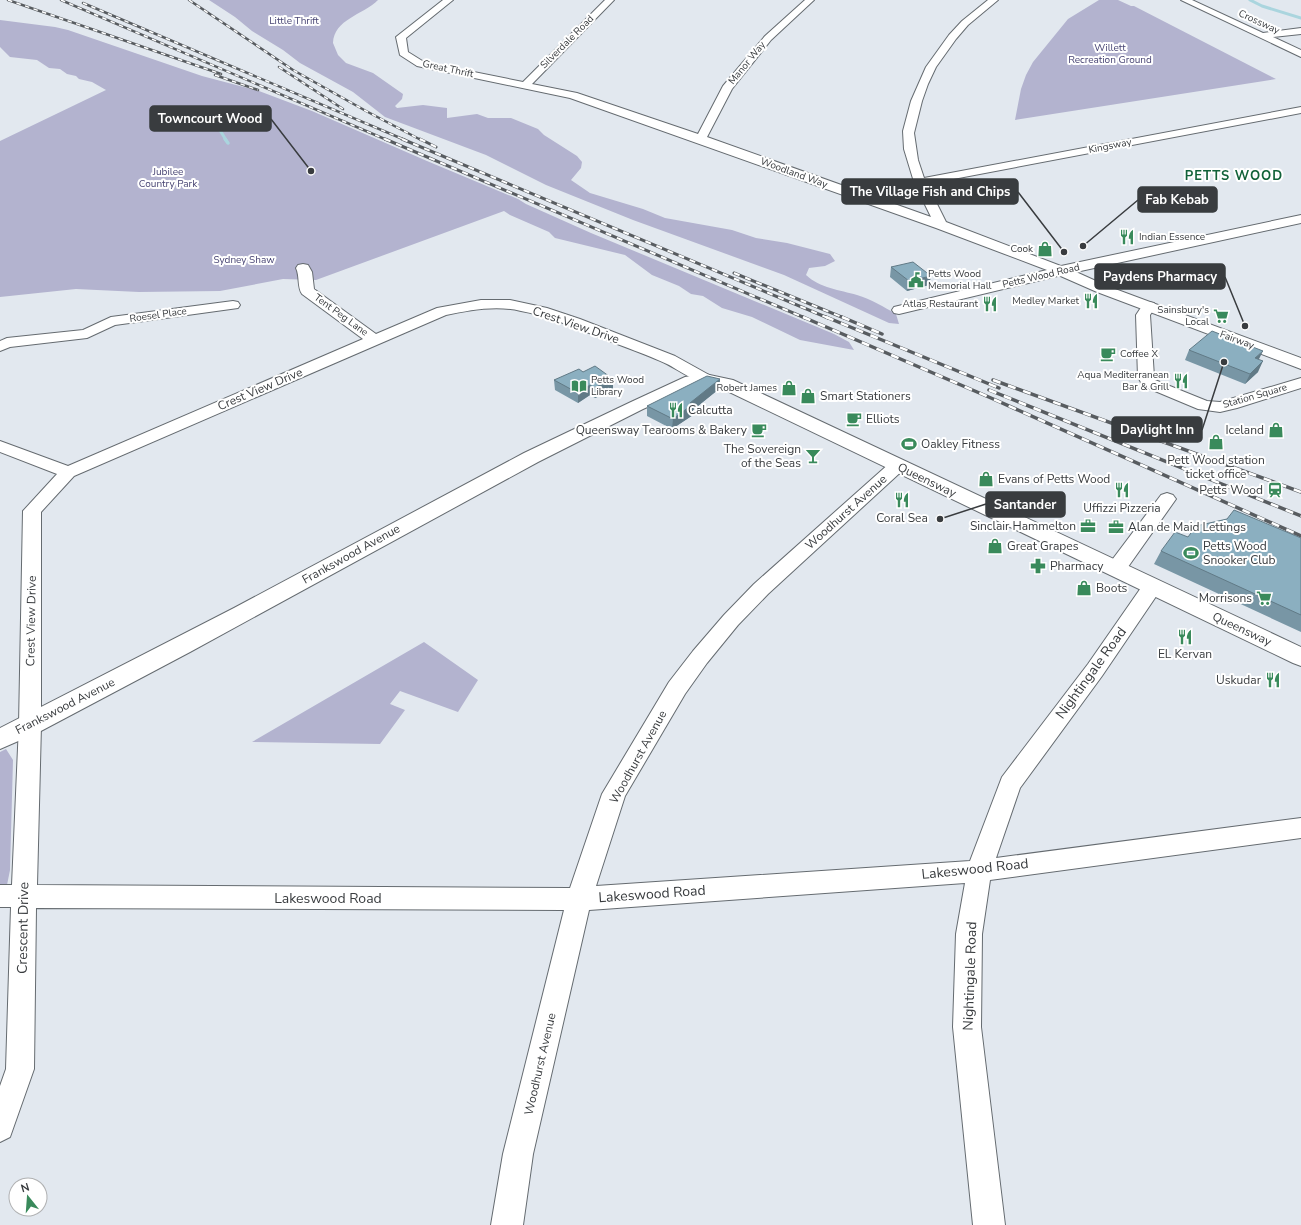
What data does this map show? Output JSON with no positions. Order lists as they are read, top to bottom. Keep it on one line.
{"streets":{"street":["Crossway","Silverdale Road","Manor Way","Great Thrift","Kingsway","Woodland Way","Petts Wood Road","Roesel Place","Tent Peg Lane","Crest View Drive","Fairway","Station Square","Queensway","Woodhurst Avenue","Frankswood Avenue","Nightingale Road","Lakeswood Road","Crescent Drive"]},"crossings":[["Silverdale Road","Great Thrift"],["Silverdale Road","Woodland Way"],["Manor Way","Woodland Way"],["Great Thrift","Woodland Way"],["Woodland Way","Petts Wood Road"],["Woodland Way","Fairway"],["Petts Wood Road","Fairway"],["Tent Peg Lane","Crest View Drive"],["Crest View Drive","Queensway"],["Crest View Drive","Frankswood Avenue"],["Crest View Drive","Crescent Drive"],["Fairway","Station Square"],["Queensway","Woodhurst Avenue"],["Queensway","Frankswood Avenue"],["Queensway","Nightingale Road"],["Woodhurst Avenue","Lakeswood Road"],["Frankswood Avenue","Crescent Drive"],["Nightingale Road","Lakeswood Road"],["Lakeswood Road","Crescent Drive"]],"districts":["PETTS WOOD"],"parks":["Little Thrift","Willett Recreation Ground","Jubilee Country Park","Sydney Shaw"],"places":{"other":["Towncourt Wood","Fab Kebab","The Village Fish and Chips","Paydens Pharmacy","Daylight Inn","Santander"],"restaurant":["Indian Essence","Medley Market","Atlas Restaurant","Aqua Mediterranean Bar & Grill","Calcutta","Uffizzi Pizzeria","Coral Sea","EL Kervan","Uskudar"],"shop":["Cook","Robert James","Smart Stationers","Iceland","Pett Wood station ticket office","Evans of Petts Wood","Great Grapes","Boots"],"public building":["Petts Wood Memorial Hall"],"supermarket":["Sainsbury's Local","Morrisons"],"cafe":["Coffee X","Elliots","Queensway Tearooms & Bakery"],"library":["Petts Wood Library"],"sports":["Oakley Fitness","Petts Wood Snooker Club"],"bar":["The Sovereign of the Seas"],"station":["Petts Wood"],"office":["Sinclair Hammelton","Alan de Maid Lettings"],"pharmacy":["Pharmacy"]},"north":"top"}
